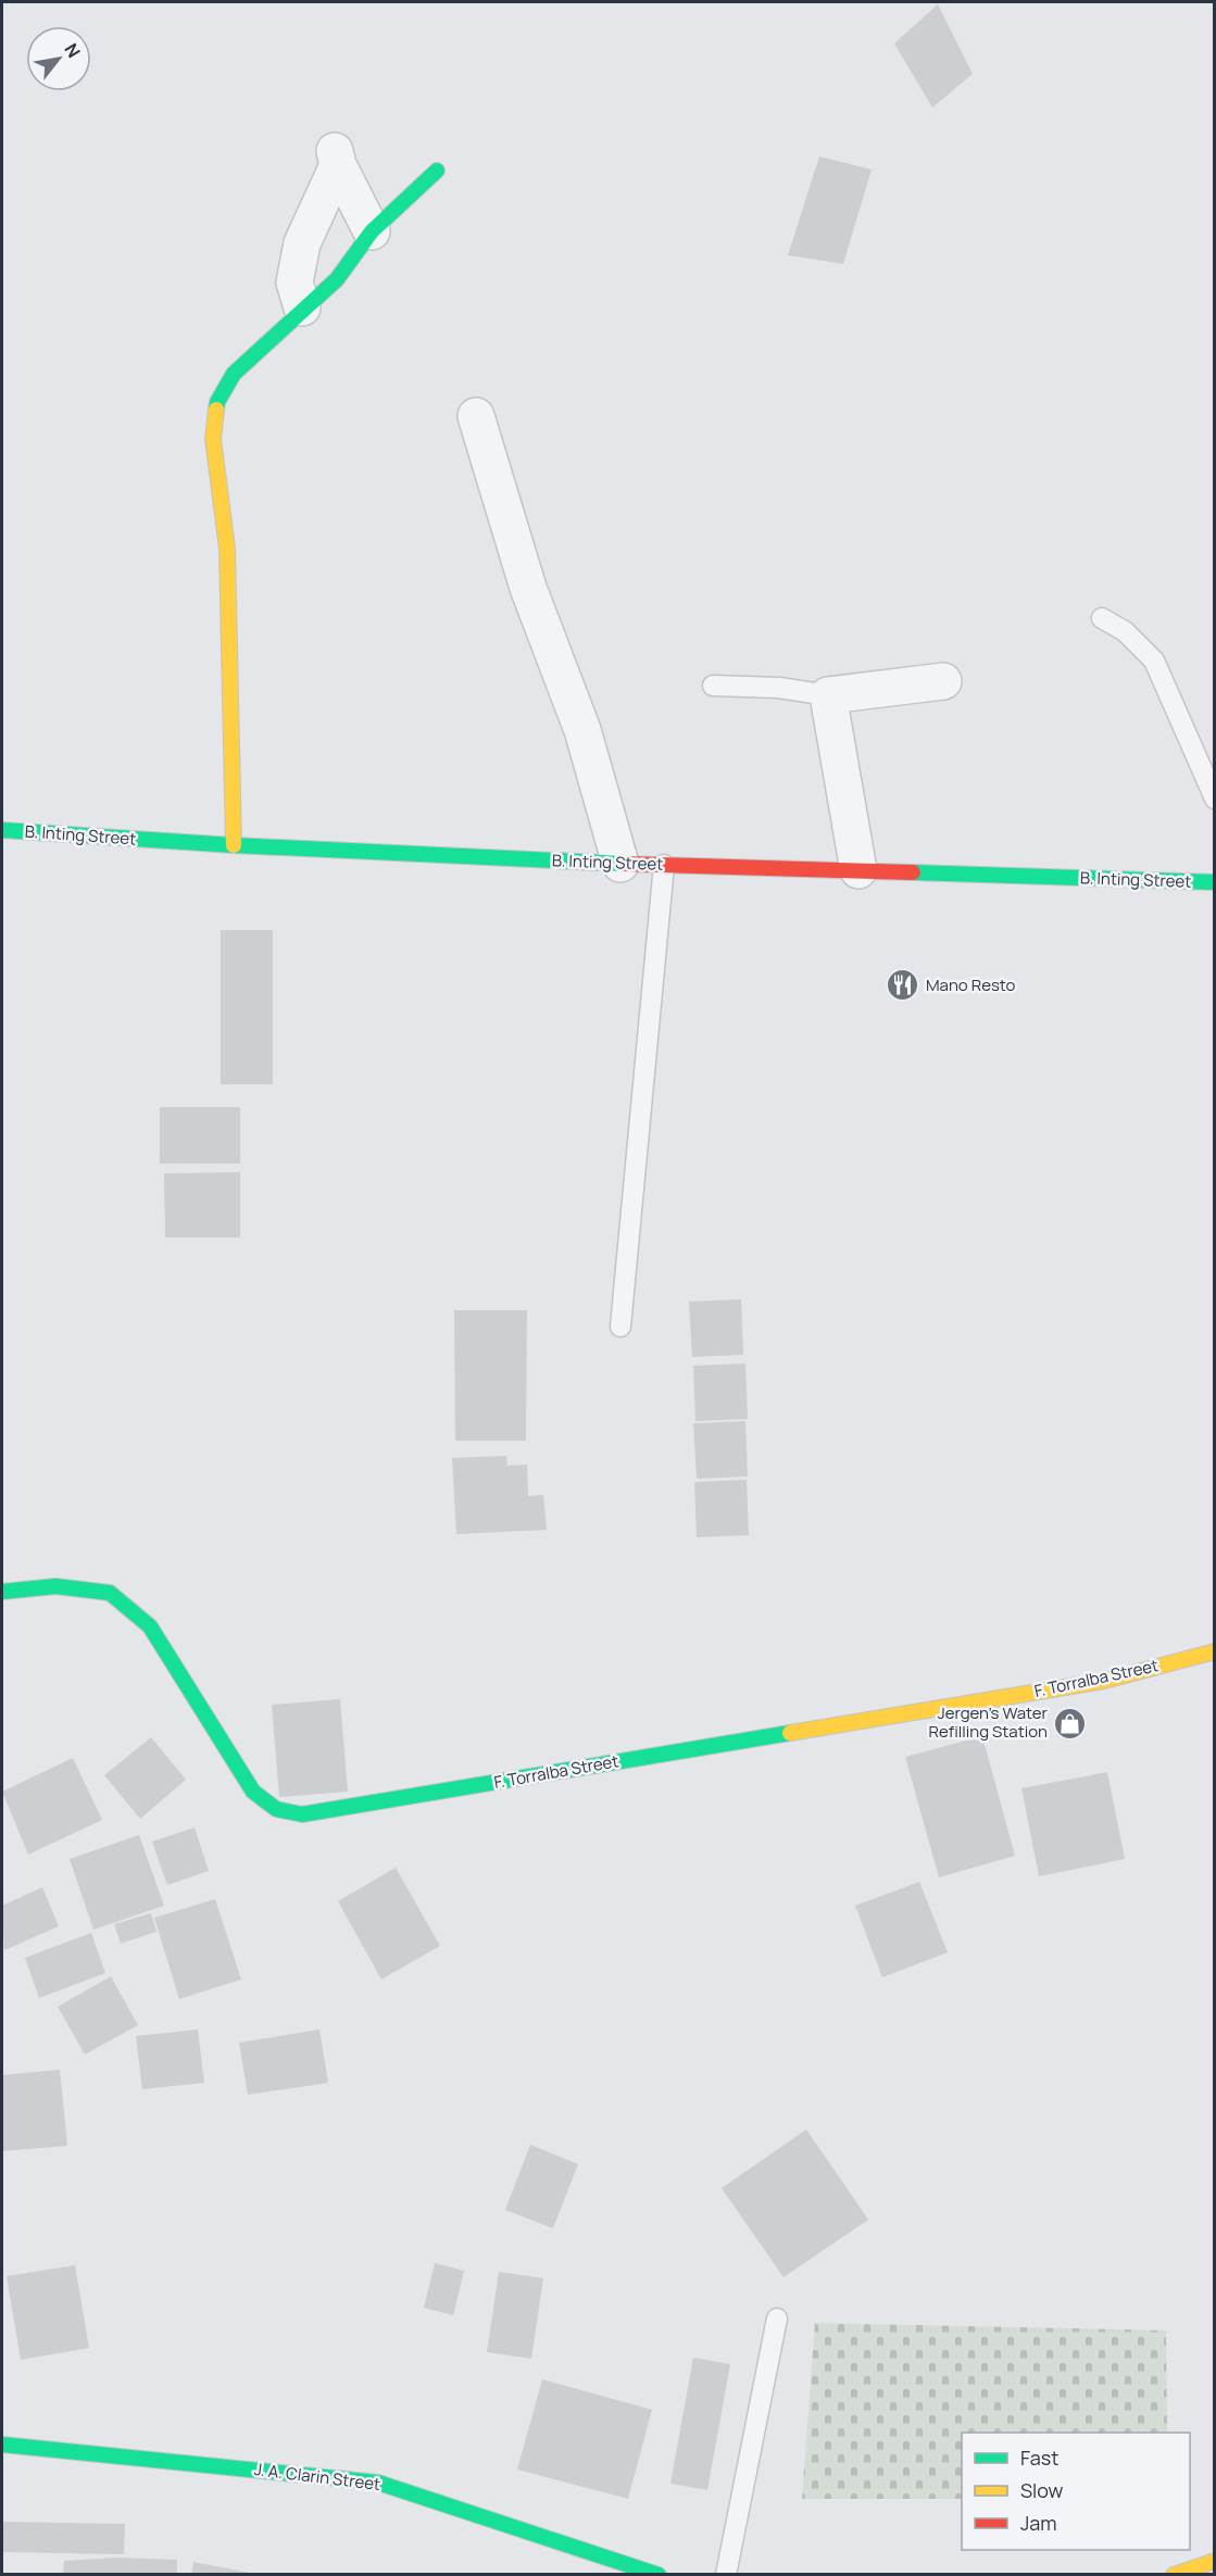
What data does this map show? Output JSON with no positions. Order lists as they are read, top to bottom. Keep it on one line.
{"streets":{"street":["B. Inting Street","F. Torralba Street","J. A. Clarin Street"]},"places":{"restaurant":["Mano Resto"],"shop":["Jergen's Water Refilling Station"]},"legend":["Fast","Slow","Jam"],"north":"top right"}
